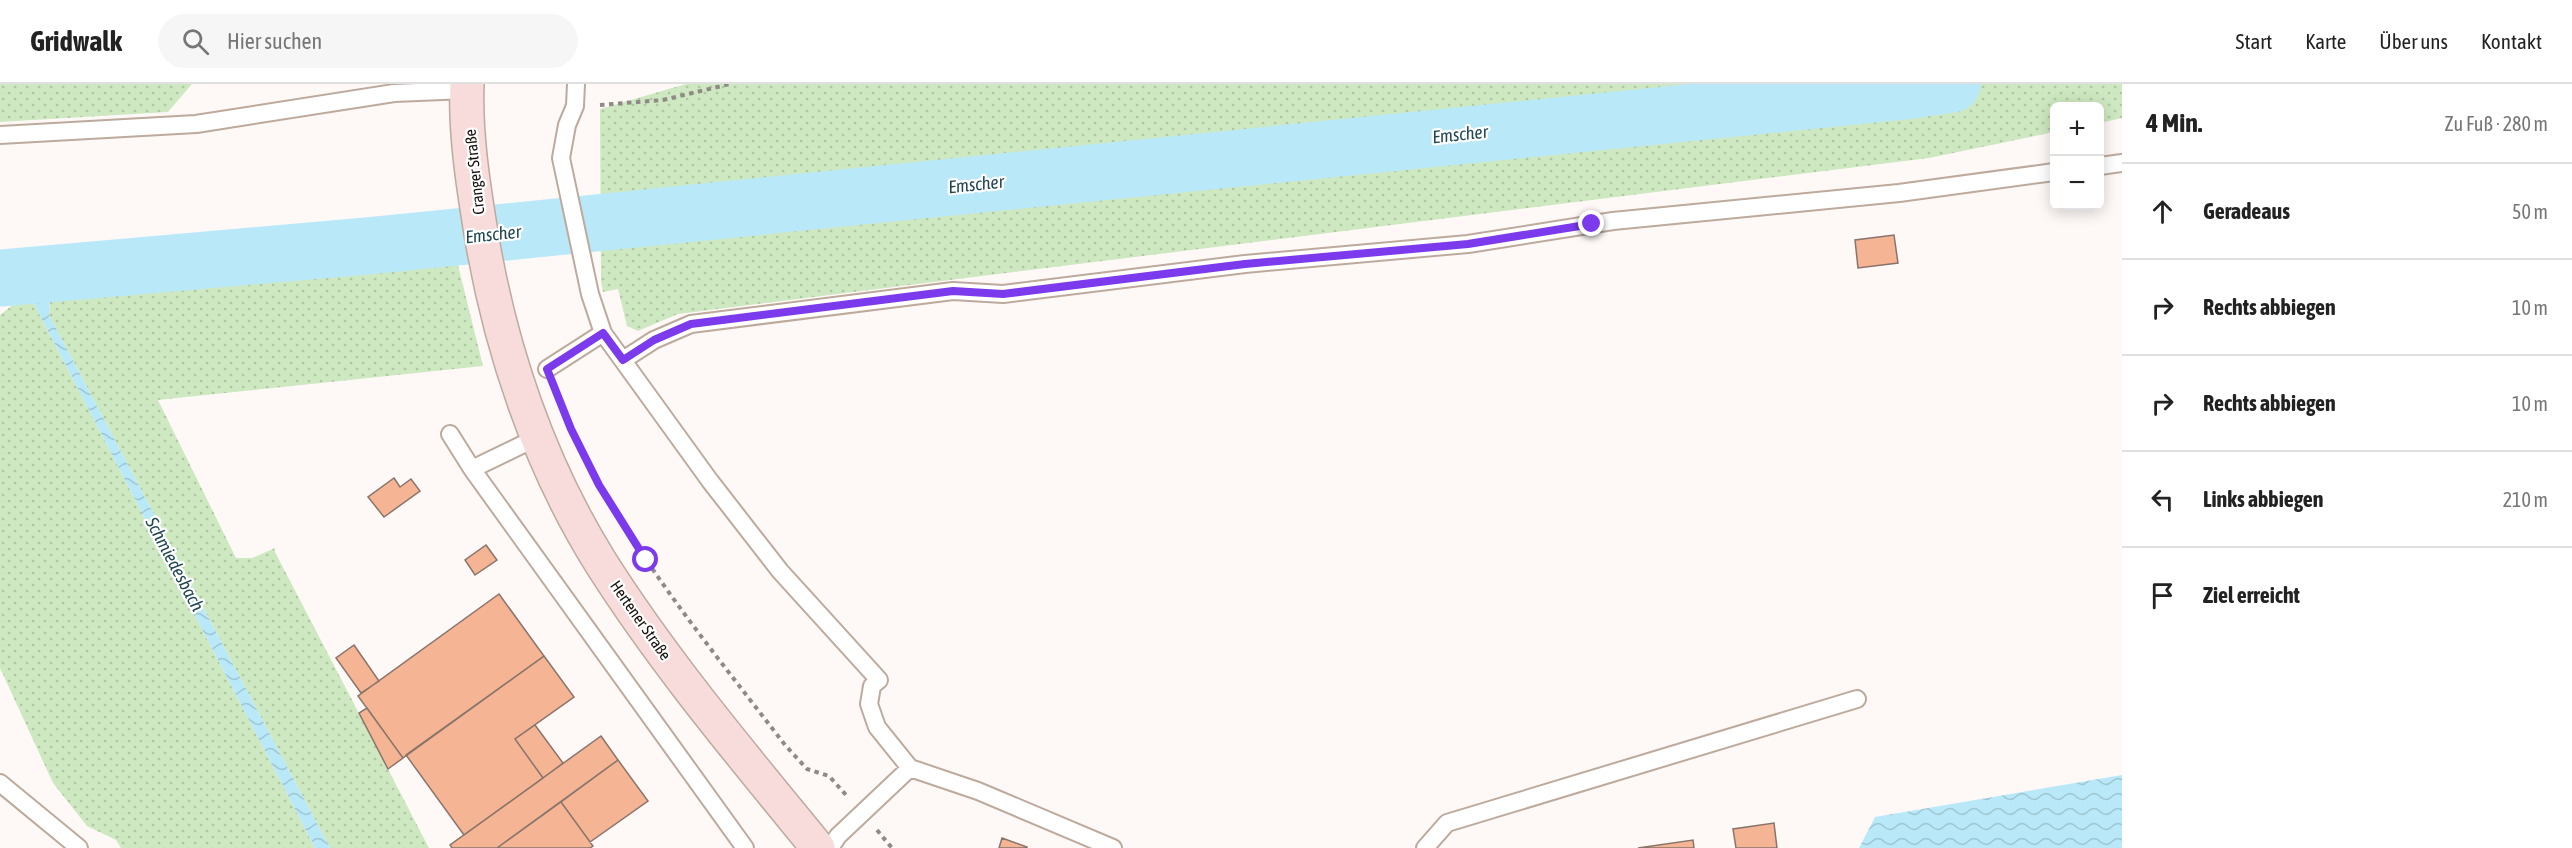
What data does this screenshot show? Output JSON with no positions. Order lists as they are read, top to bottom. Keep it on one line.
{"streets":{"main road":["Cranger Straße","Hertener Straße"]},"crossings":[["Cranger Straße","Hertener Straße"]],"water":["Emscher","Schmiedesbach"],"page":{"header":"Gridwalk","search":"Hier suchen","nav":["Start","Karte","Über uns","Kontakt"],"heading":["4 Min.","Zu Fuß · 280 m"],"map_buttons":["+","−"],"list":[["Geradeaus","50 m"],["Rechts abbiegen","10 m"],["Rechts abbiegen","10 m"],["Links abbiegen","210 m"],"Ziel erreicht"]}}
